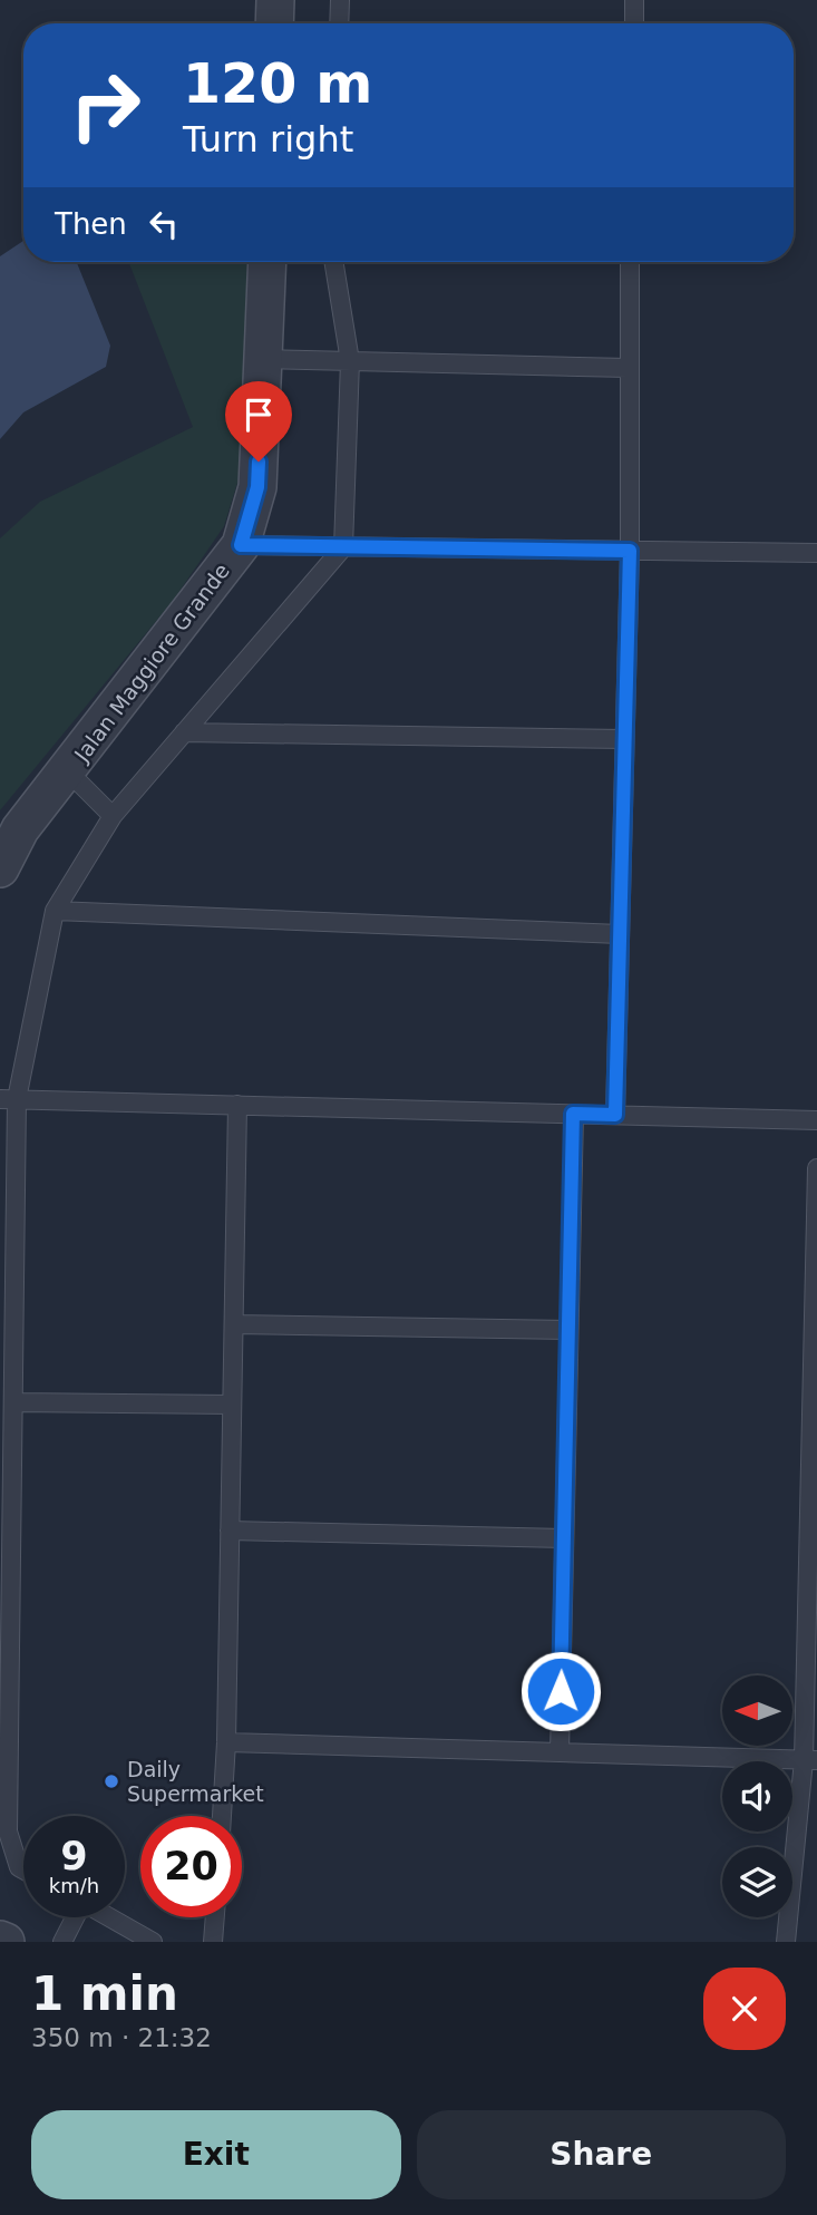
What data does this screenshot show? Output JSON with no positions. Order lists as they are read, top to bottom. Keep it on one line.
{"streets":{"street":["Jalan Maggiore Grande"]},"places":["Daily Supermarket"],"north":"left","page":{"turn":["120 m","Turn right"],"then":"Then","speed":"9 km/h","limit":"20","heading":["1 min","350 m · 21:32"],"buttons":["Exit","Share"]}}
